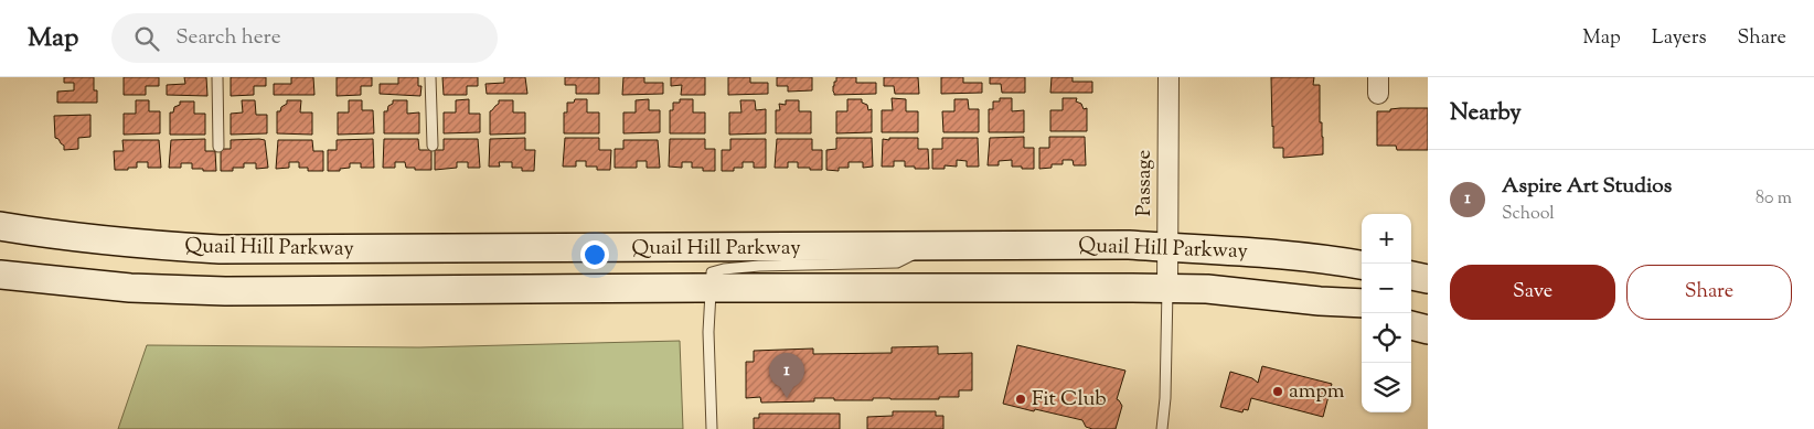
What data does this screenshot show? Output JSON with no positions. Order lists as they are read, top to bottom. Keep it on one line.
{"streets":{"main road":["Quail Hill Parkway"],"street":["Passage"]},"crossings":[["Passage","Quail Hill Parkway"]],"places":["ampm","Fit Club"],"page":{"header":"Map","search":"Search here","nav":["Map","Layers","Share"],"heading":"Nearby","list":[{"mark":"1","name":"Aspire Art Studios","note":"School","value":"80 m"}],"map_buttons":["+","−"],"buttons":["Save","Share"],"pins":"1"}}
